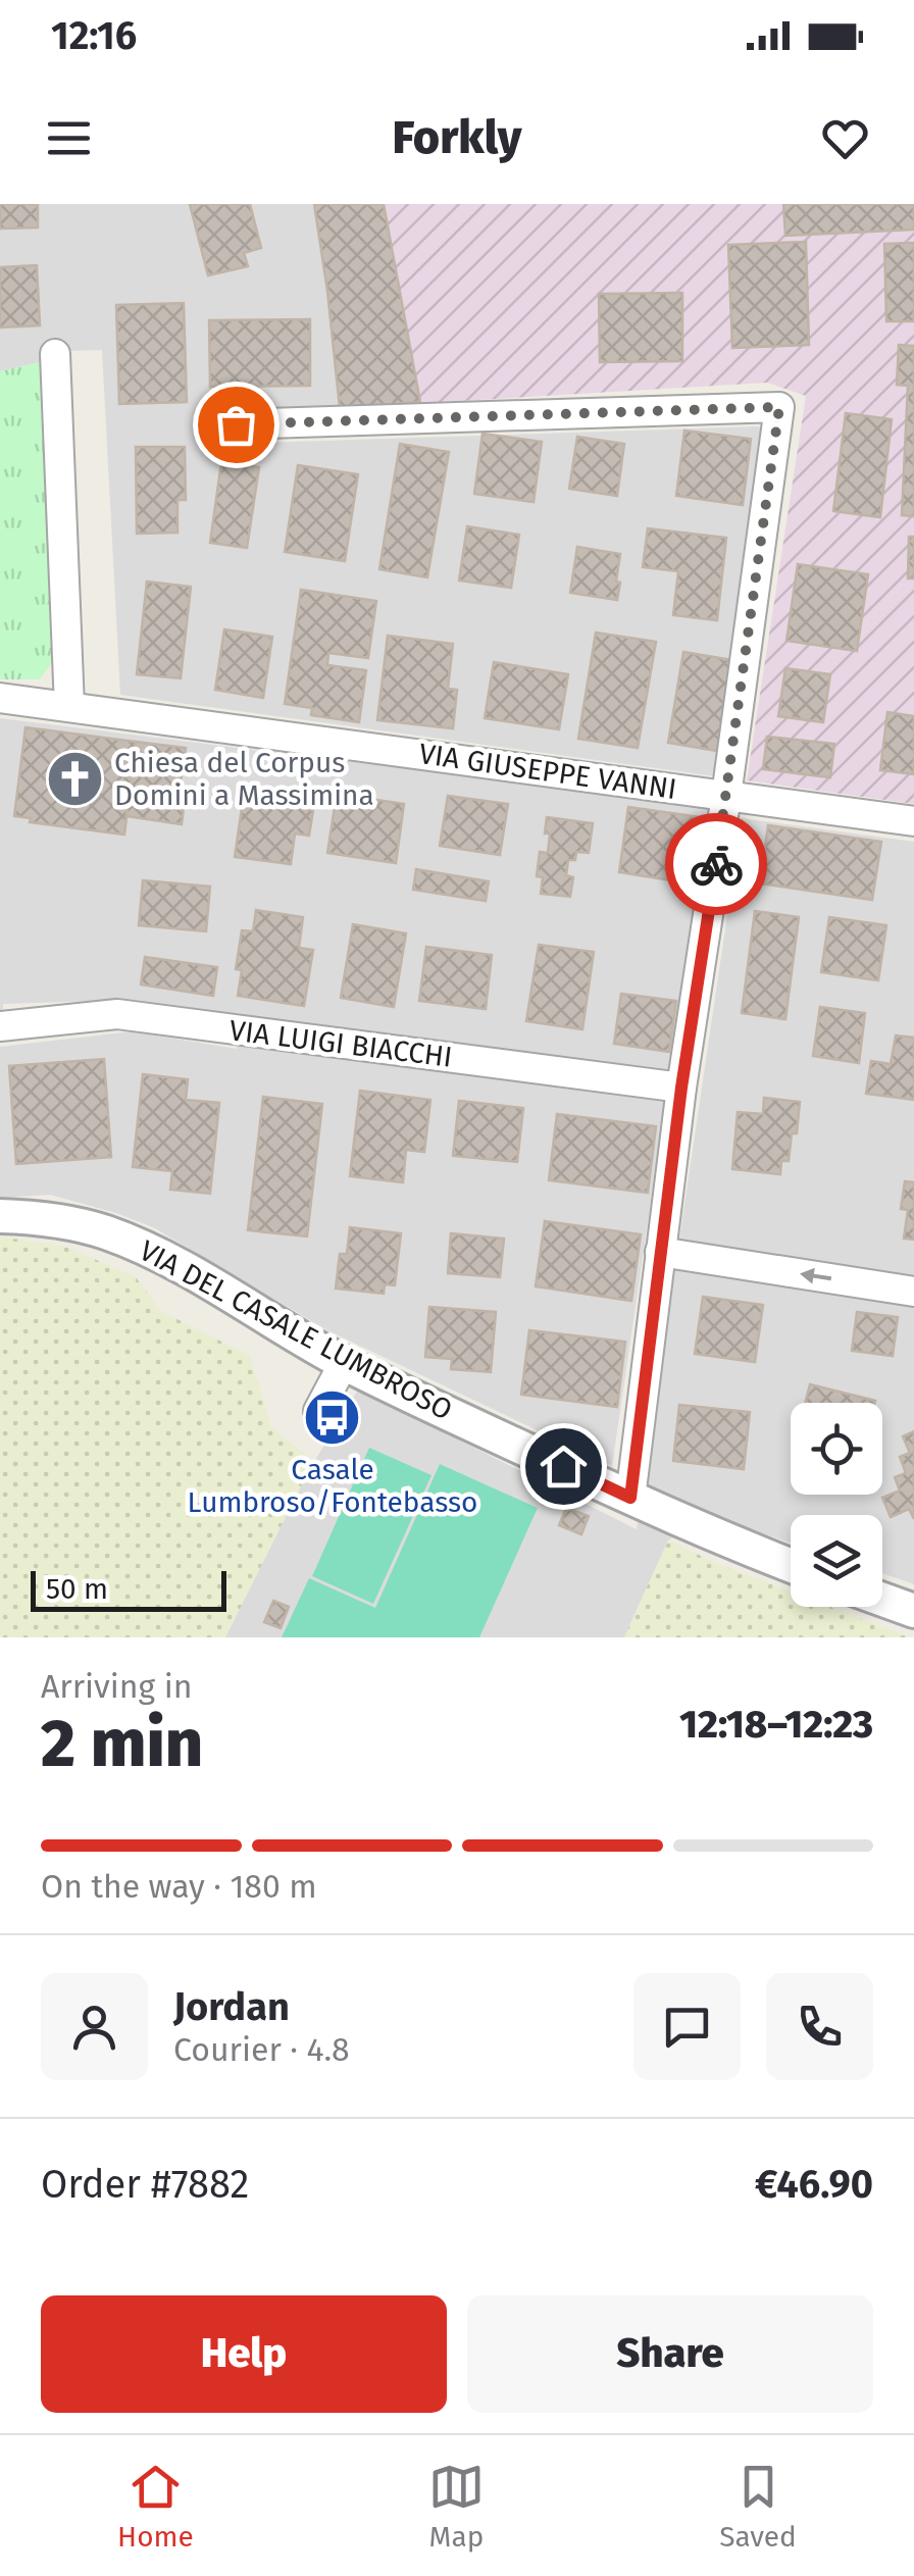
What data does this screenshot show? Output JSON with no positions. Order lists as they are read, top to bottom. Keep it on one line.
{"streets":{"street":["VIA GIUSEPPE VANNI","VIA LUIGI BIACCHI","VIA DEL CASALE LUMBROSO"]},"places":{"church":["Chiesa del Corpus Domini a Massimina"],"bus stop":["Casale Lumbroso/Fontebasso"]},"scale_bar":"50 m","page":{"status":"12:16","header":"Forkly","scale":"50 m","heading":["2 min","Arriving in","12:18–12:23"],"panel":["Jordan","Courier · 4.8","Order #7882","€46.90"],"bar":"On the way · 180 m","buttons":["Help","Share"],"tabs":["Home","Map","Saved"]}}
